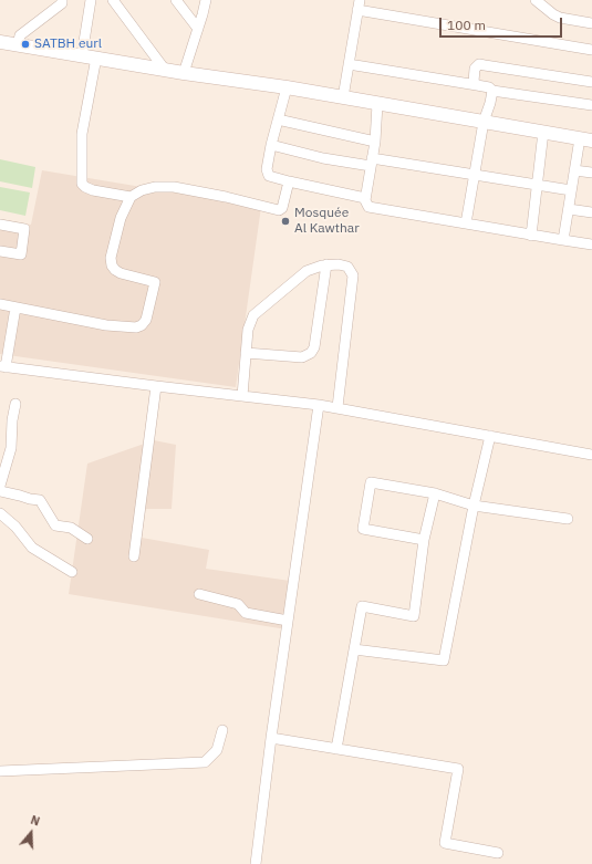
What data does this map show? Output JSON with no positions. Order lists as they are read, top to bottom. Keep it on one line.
{"places":["SATBH eurl","Mosquée Al Kawthar"],"scale_bar":"100 m","north":"top"}
